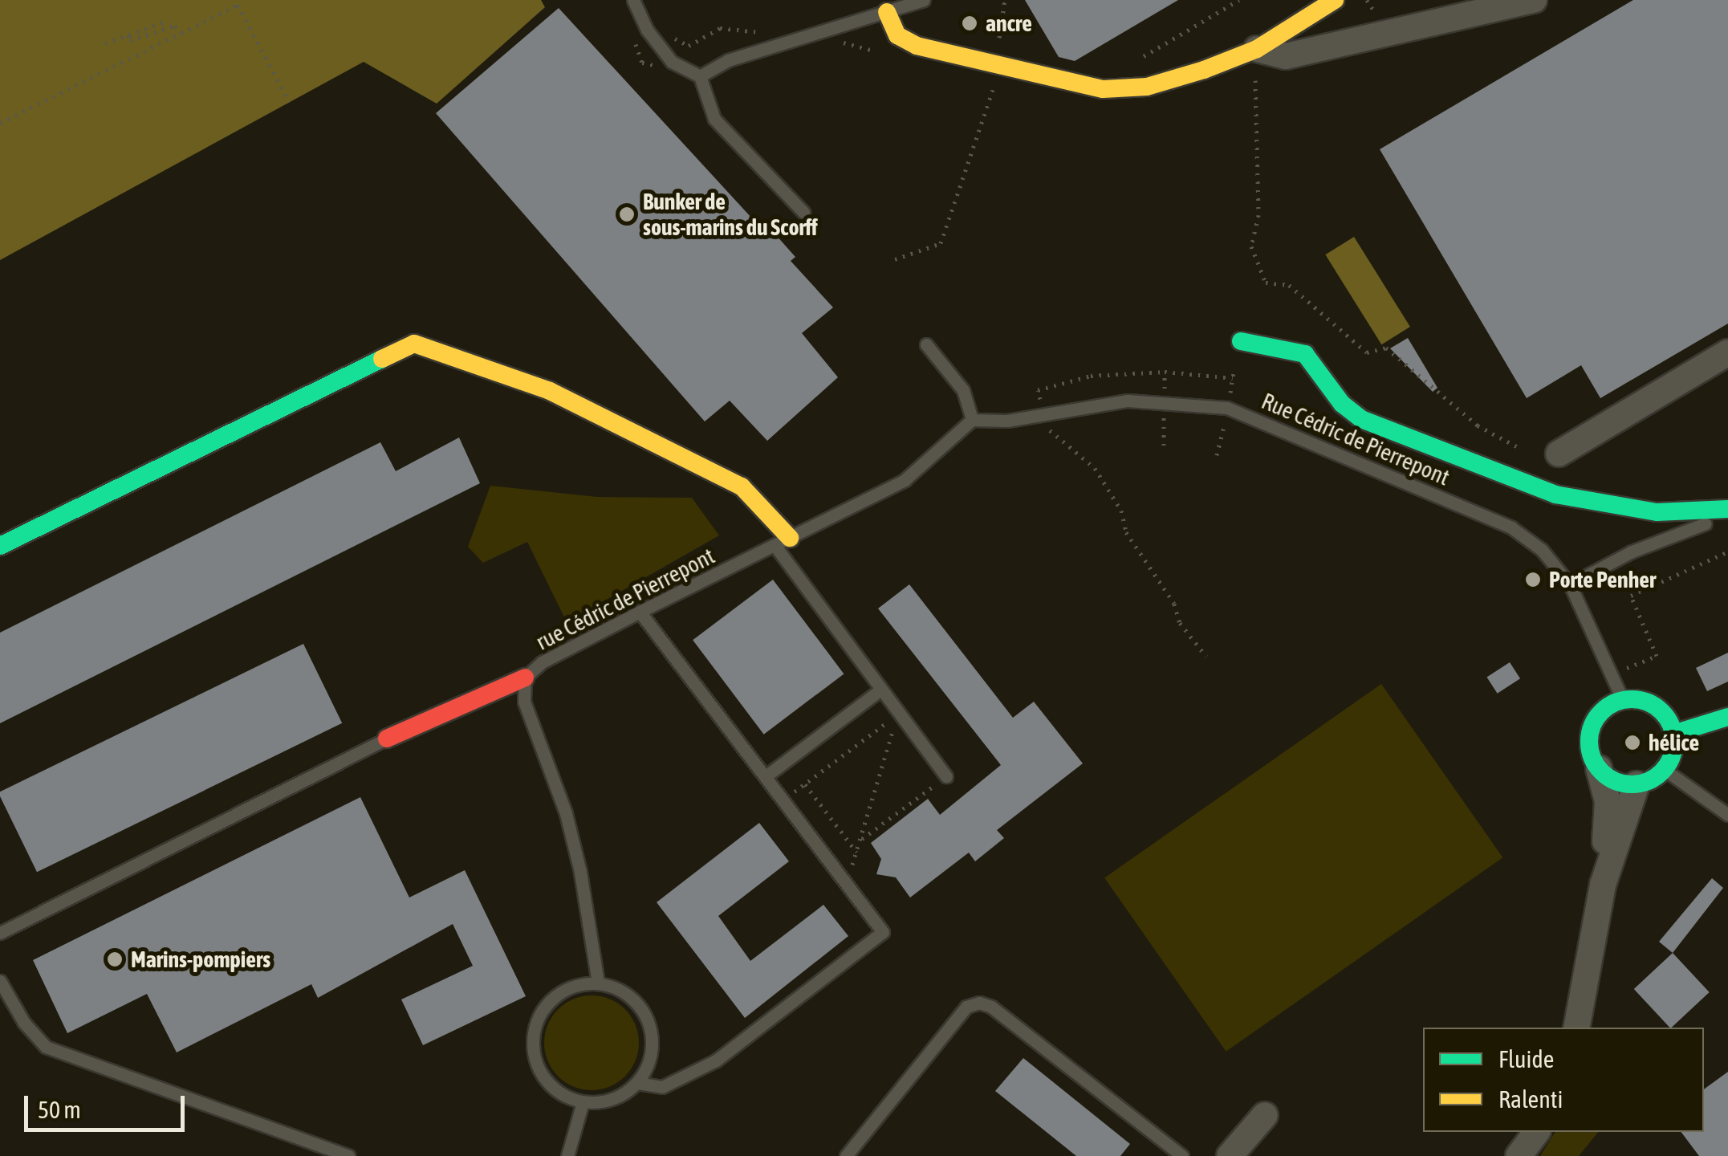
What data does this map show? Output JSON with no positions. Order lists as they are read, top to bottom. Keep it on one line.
{"streets":{"lane":["Rue Cédric de Pierrepont","rue Cédric de Pierrepont"]},"crossings":[["Rue Cédric de Pierrepont","rue Cédric de Pierrepont"]],"places":["ancre","Bunker de sous-marins du Scorff","Porte Penher","hélice","Marins-pompiers"],"legend":["Fluide","Ralenti"],"scale_bar":"50 m"}
